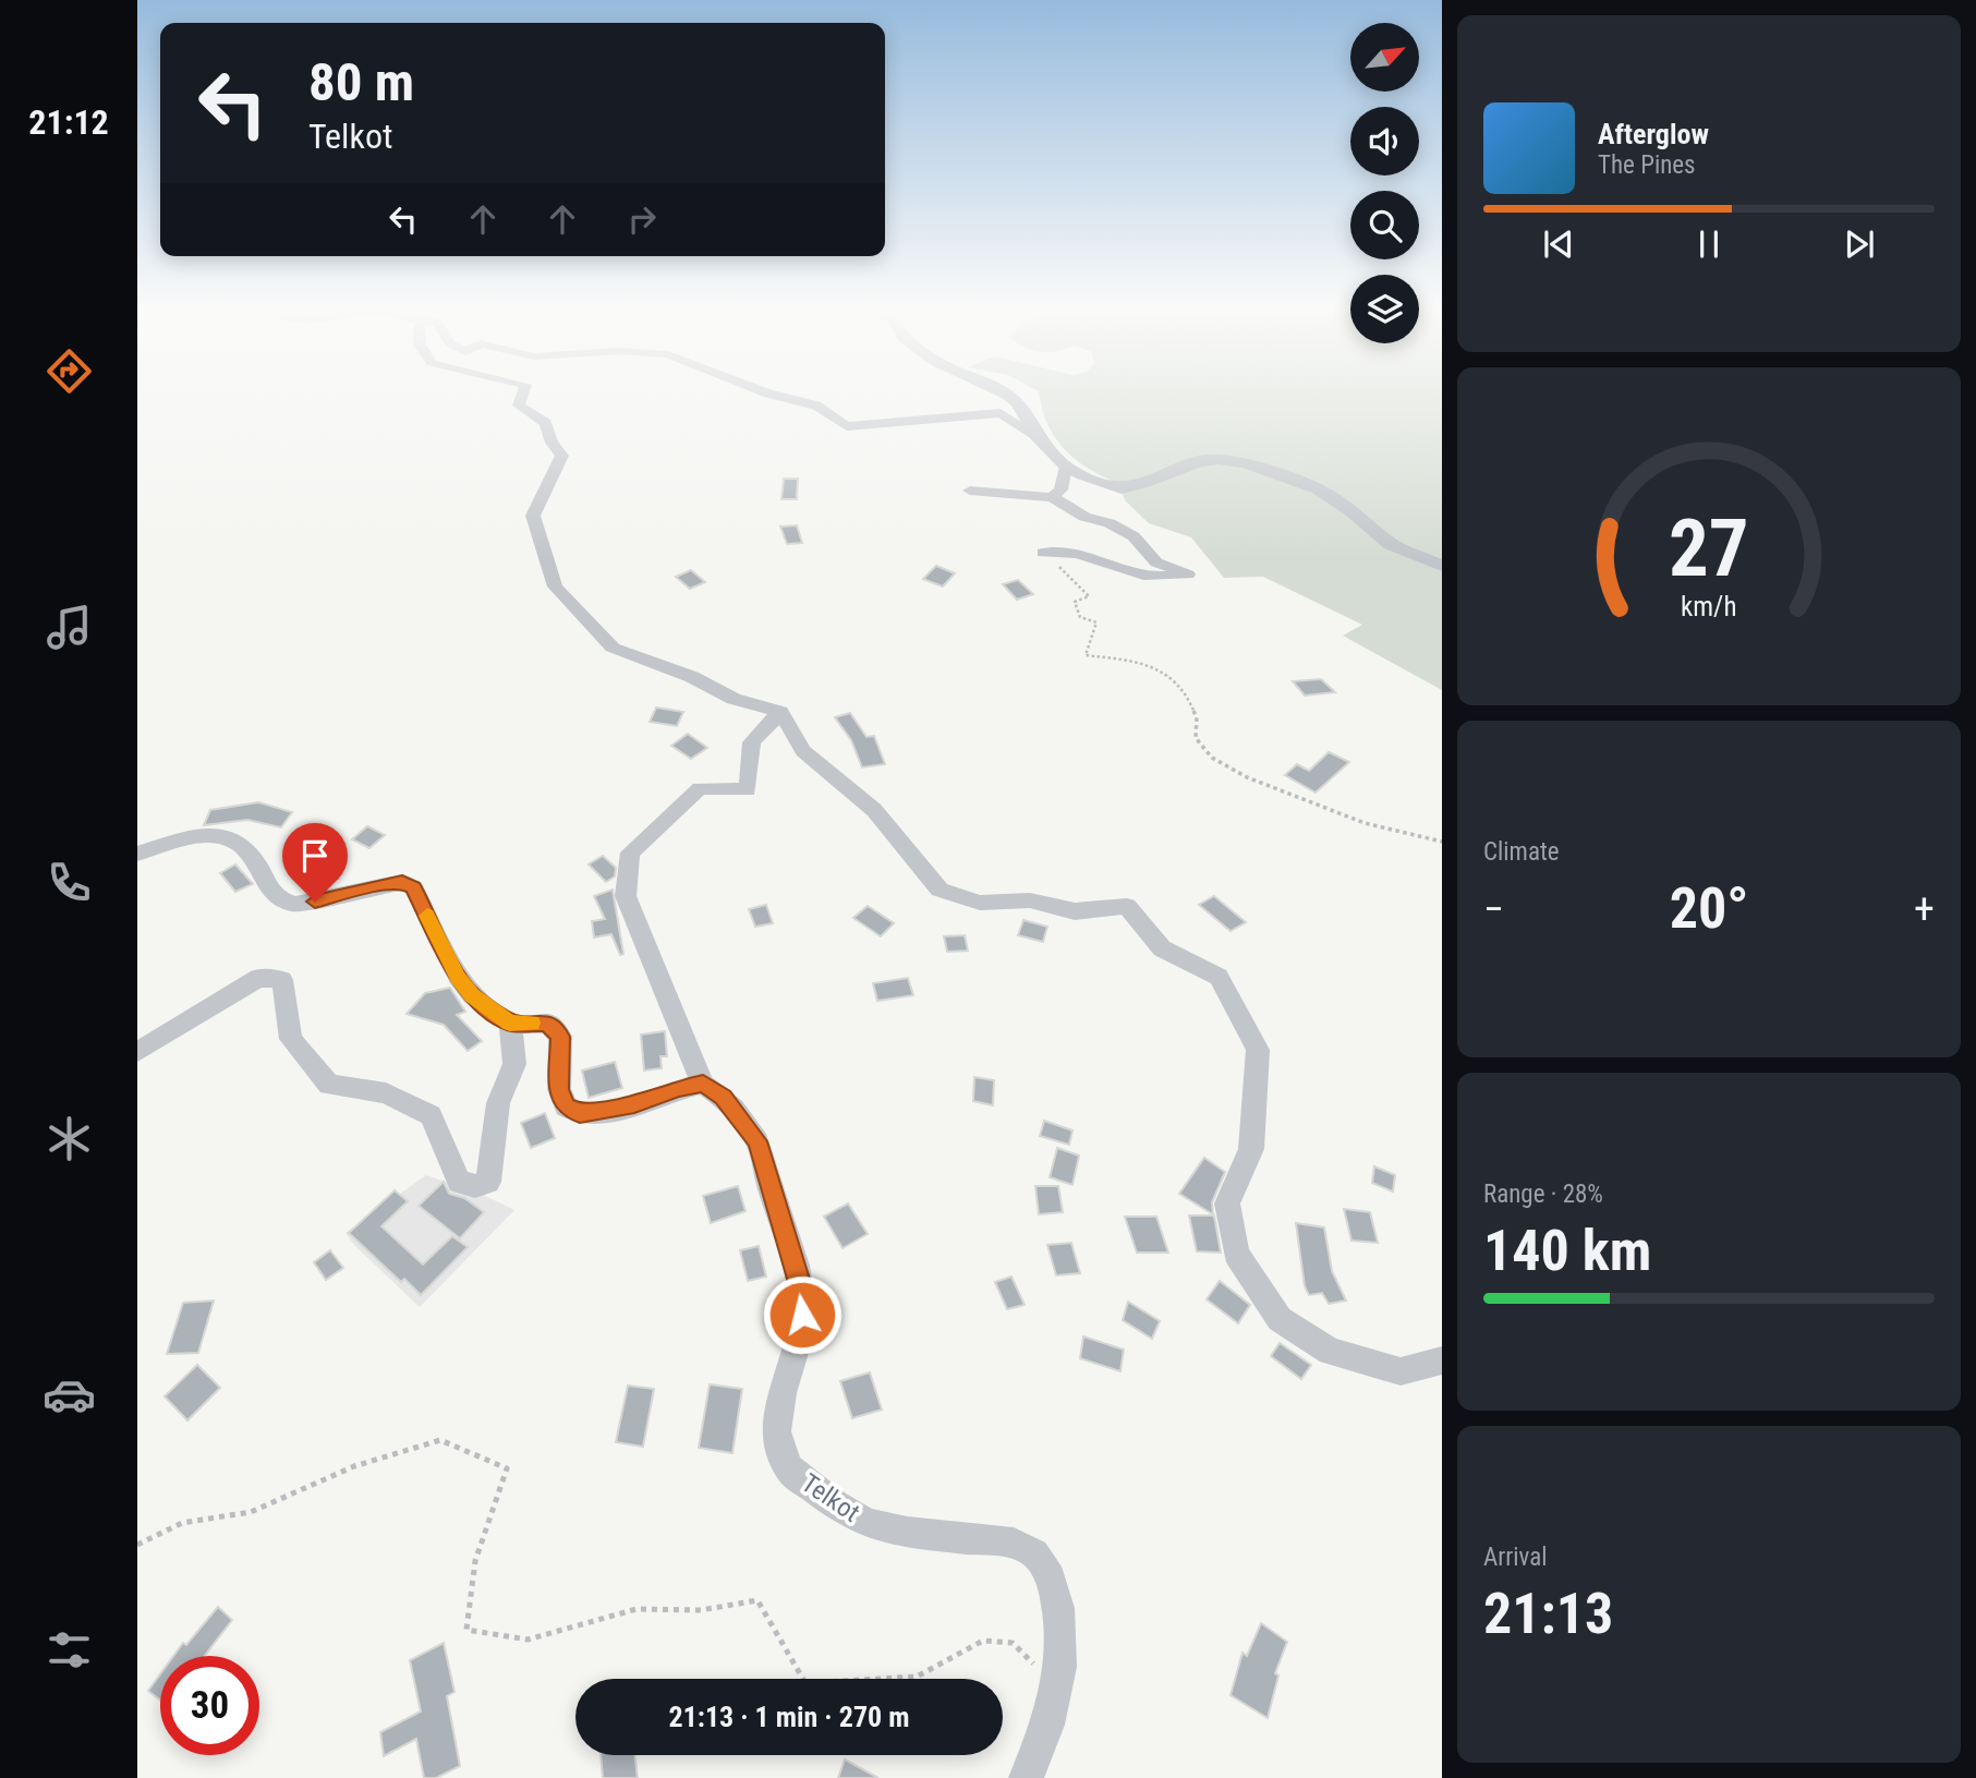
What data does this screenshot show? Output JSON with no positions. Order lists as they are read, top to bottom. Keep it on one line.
{"streets":{"street":["Telkot"]},"north":"top right","page":{"tabs":"21:12","turn":["80 m","Telkot"],"song":["Afterglow","The Pines"],"tile":["Climate",["Range · 28%","140 km"],["Arrival","21:13"]],"heat":["−","20°","+"],"limit":"30","trip":"21:13 · 1 min · 270 m","gauge":["27","km/h"]}}
